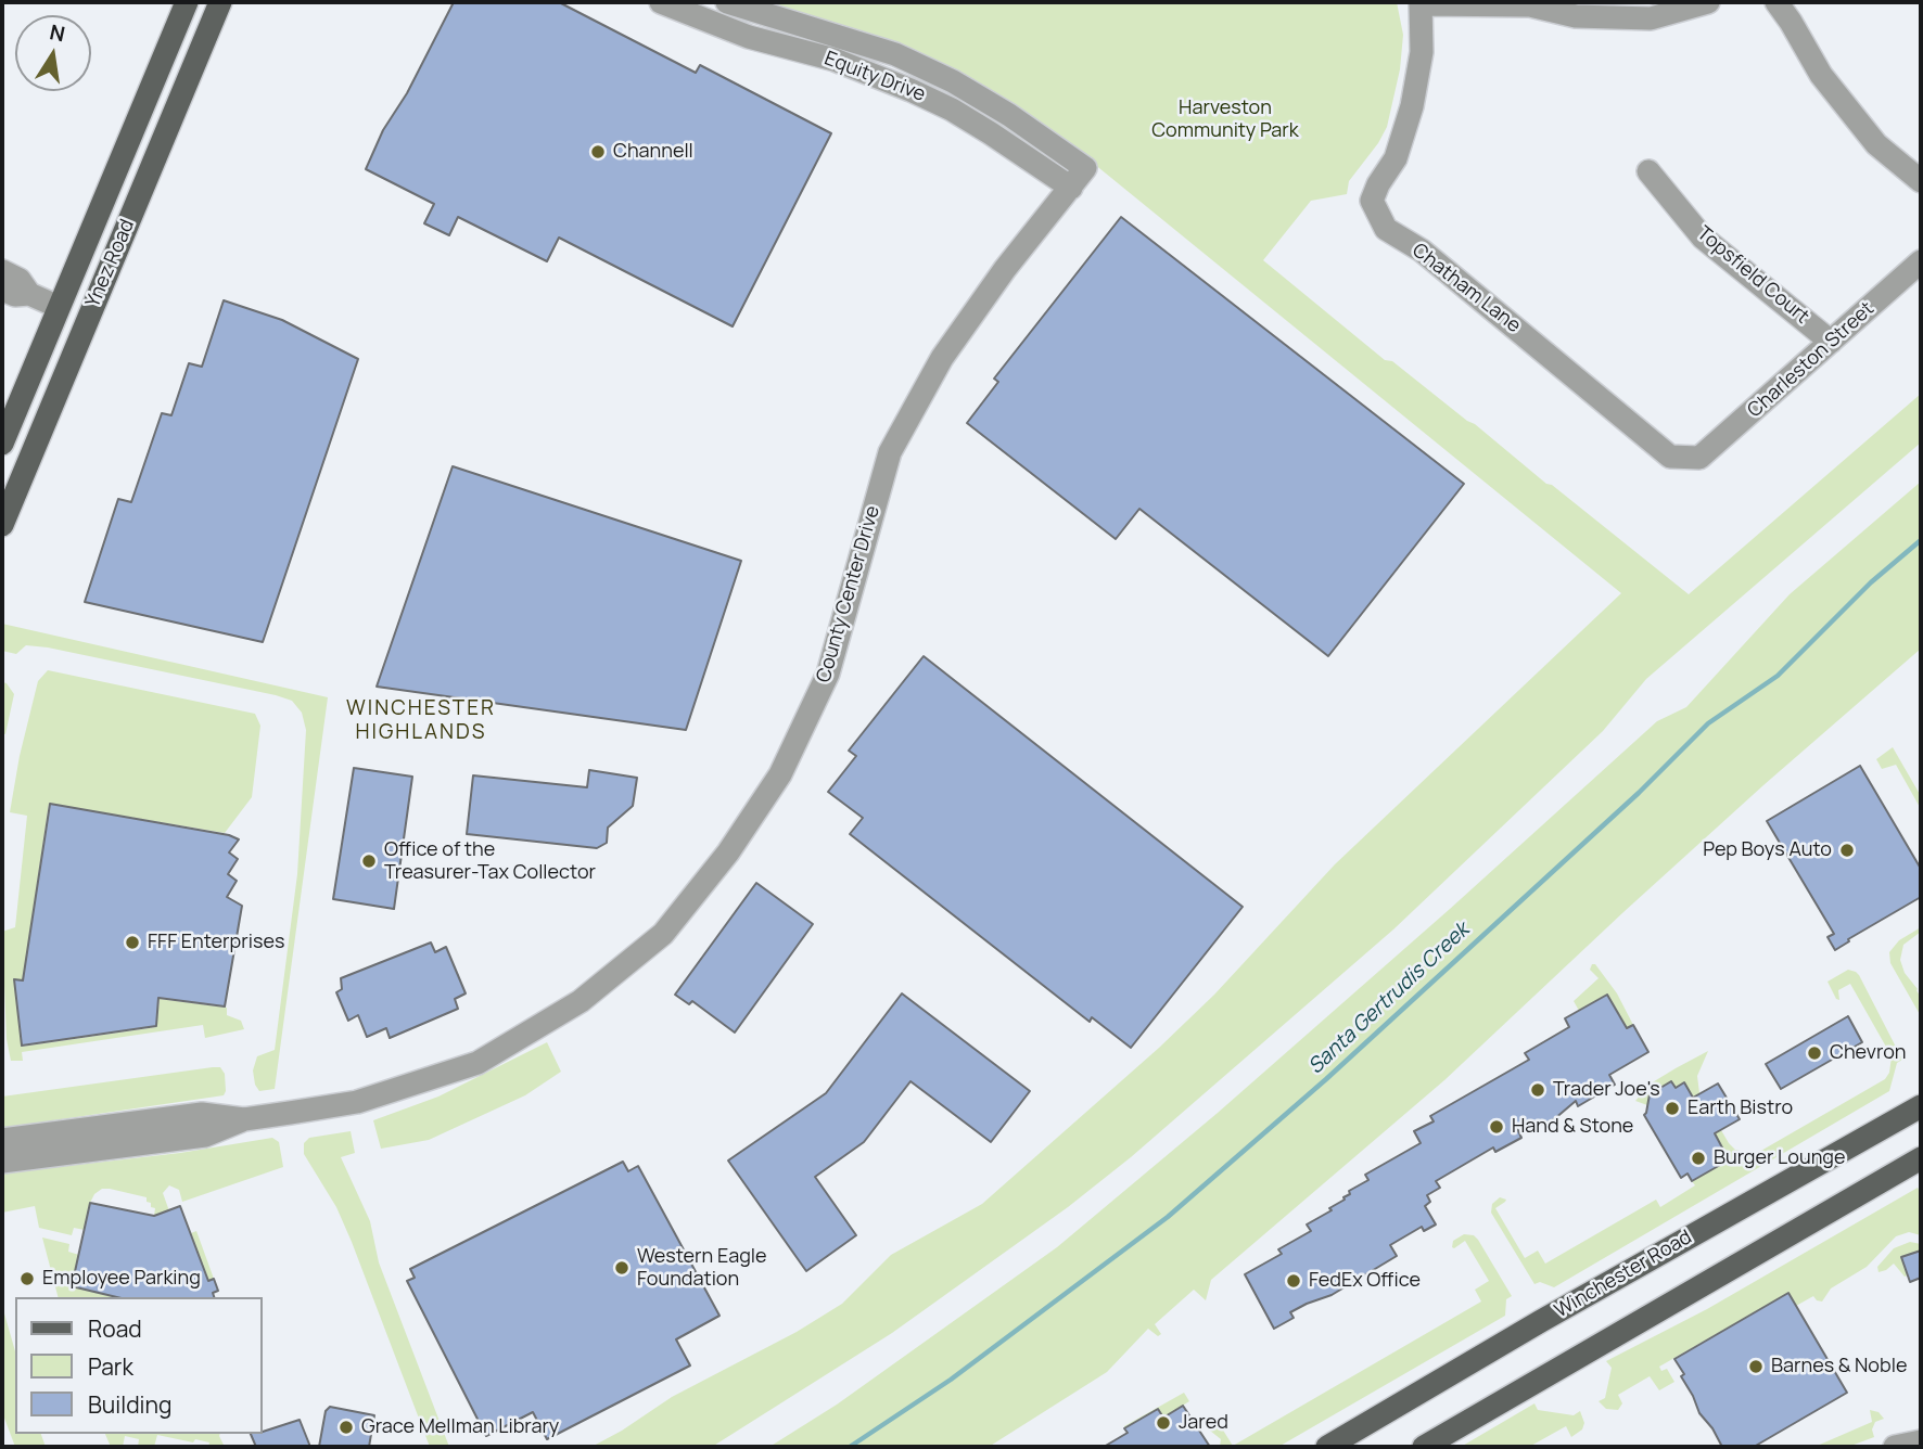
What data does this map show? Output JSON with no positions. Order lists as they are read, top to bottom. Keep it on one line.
{"streets":{"main road":["Ynez Road","Winchester Road"],"street":["Equity Drive","Topsfield Court","Chatham Lane","Charleston Street","County Center Drive"]},"crossings":[["Equity Drive","County Center Drive"],["Topsfield Court","Charleston Street"],["Chatham Lane","Charleston Street"]],"districts":["WINCHESTER HIGHLANDS"],"water":["Santa Gertrudis Creek"],"parks":["Harveston Community Park"],"places":["Channell","Pep Boys Auto","Office of the Treasurer-Tax Collector","FFF Enterprises","Chevron","Trader Joe's","Earth Bistro","Hand & Stone","Burger Lounge","Western Eagle Foundation","Employee Parking","FedEx Office","Barnes & Noble","Jared","Grace Mellman Library"],"legend":["Road","Park","Building"],"north":"top"}
